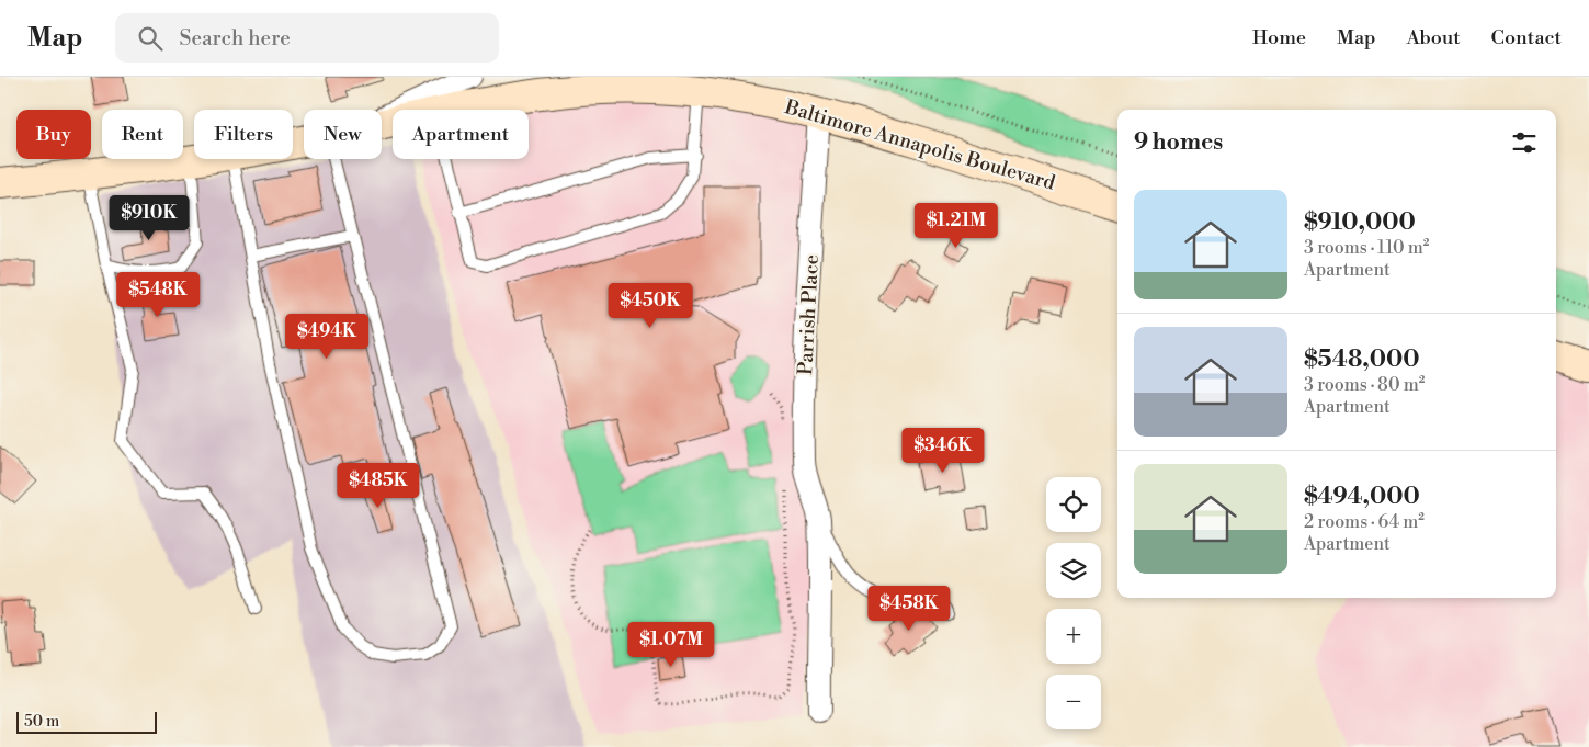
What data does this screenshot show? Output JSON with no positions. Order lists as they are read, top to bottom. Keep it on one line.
{"streets":{"street":["Baltimore Annapolis Boulevard","Parrish Place"]},"crossings":[["Baltimore Annapolis Boulevard","Parrish Place"]],"scale_bar":"50 m","page":{"header":"Map","search":"Search here","nav":["Home","Map","About","Contact"],"chip":["Buy","Rent","Filters","New","Apartment"],"heading":"9 homes","list":[{"name":"$910,000","note":"3 rooms · 110 m² · Apartment"},{"name":"$548,000","note":"3 rooms · 80 m² · Apartment"},{"name":"$494,000","note":"2 rooms · 64 m² · Apartment"}],"price":["$910K","$1.21M","$548K","$450K","$494K","$346K","$485K","$458K","$1.07M"],"map_buttons":["+","−"],"scale":"50 m"}}
